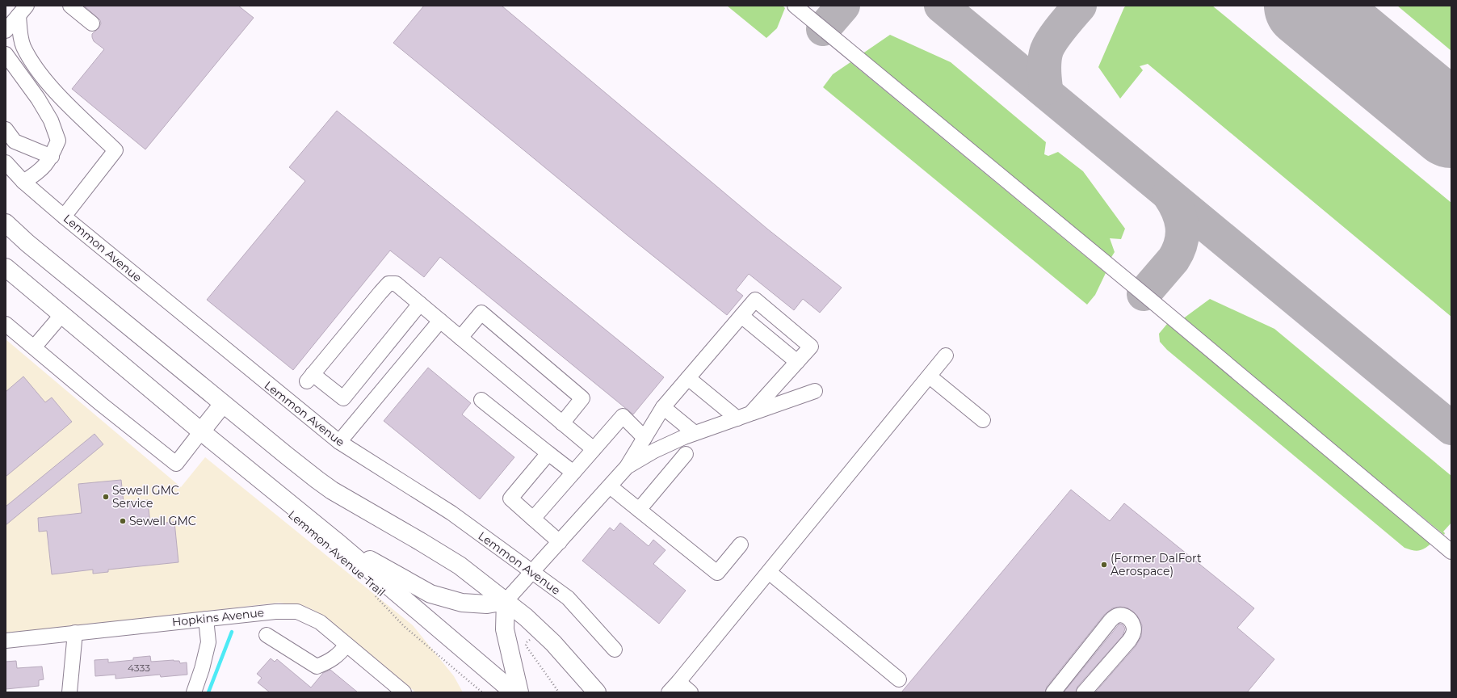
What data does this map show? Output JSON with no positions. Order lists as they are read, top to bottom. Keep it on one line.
{"streets":{"street":["Lemmon Avenue","Hopkins Avenue"],"path":["Lemmon Avenue Trail"]},"places":["Sewell GMC Service","Sewell GMC","(Former DalFort Aerospace)"],"house_numbers":["4333"]}
